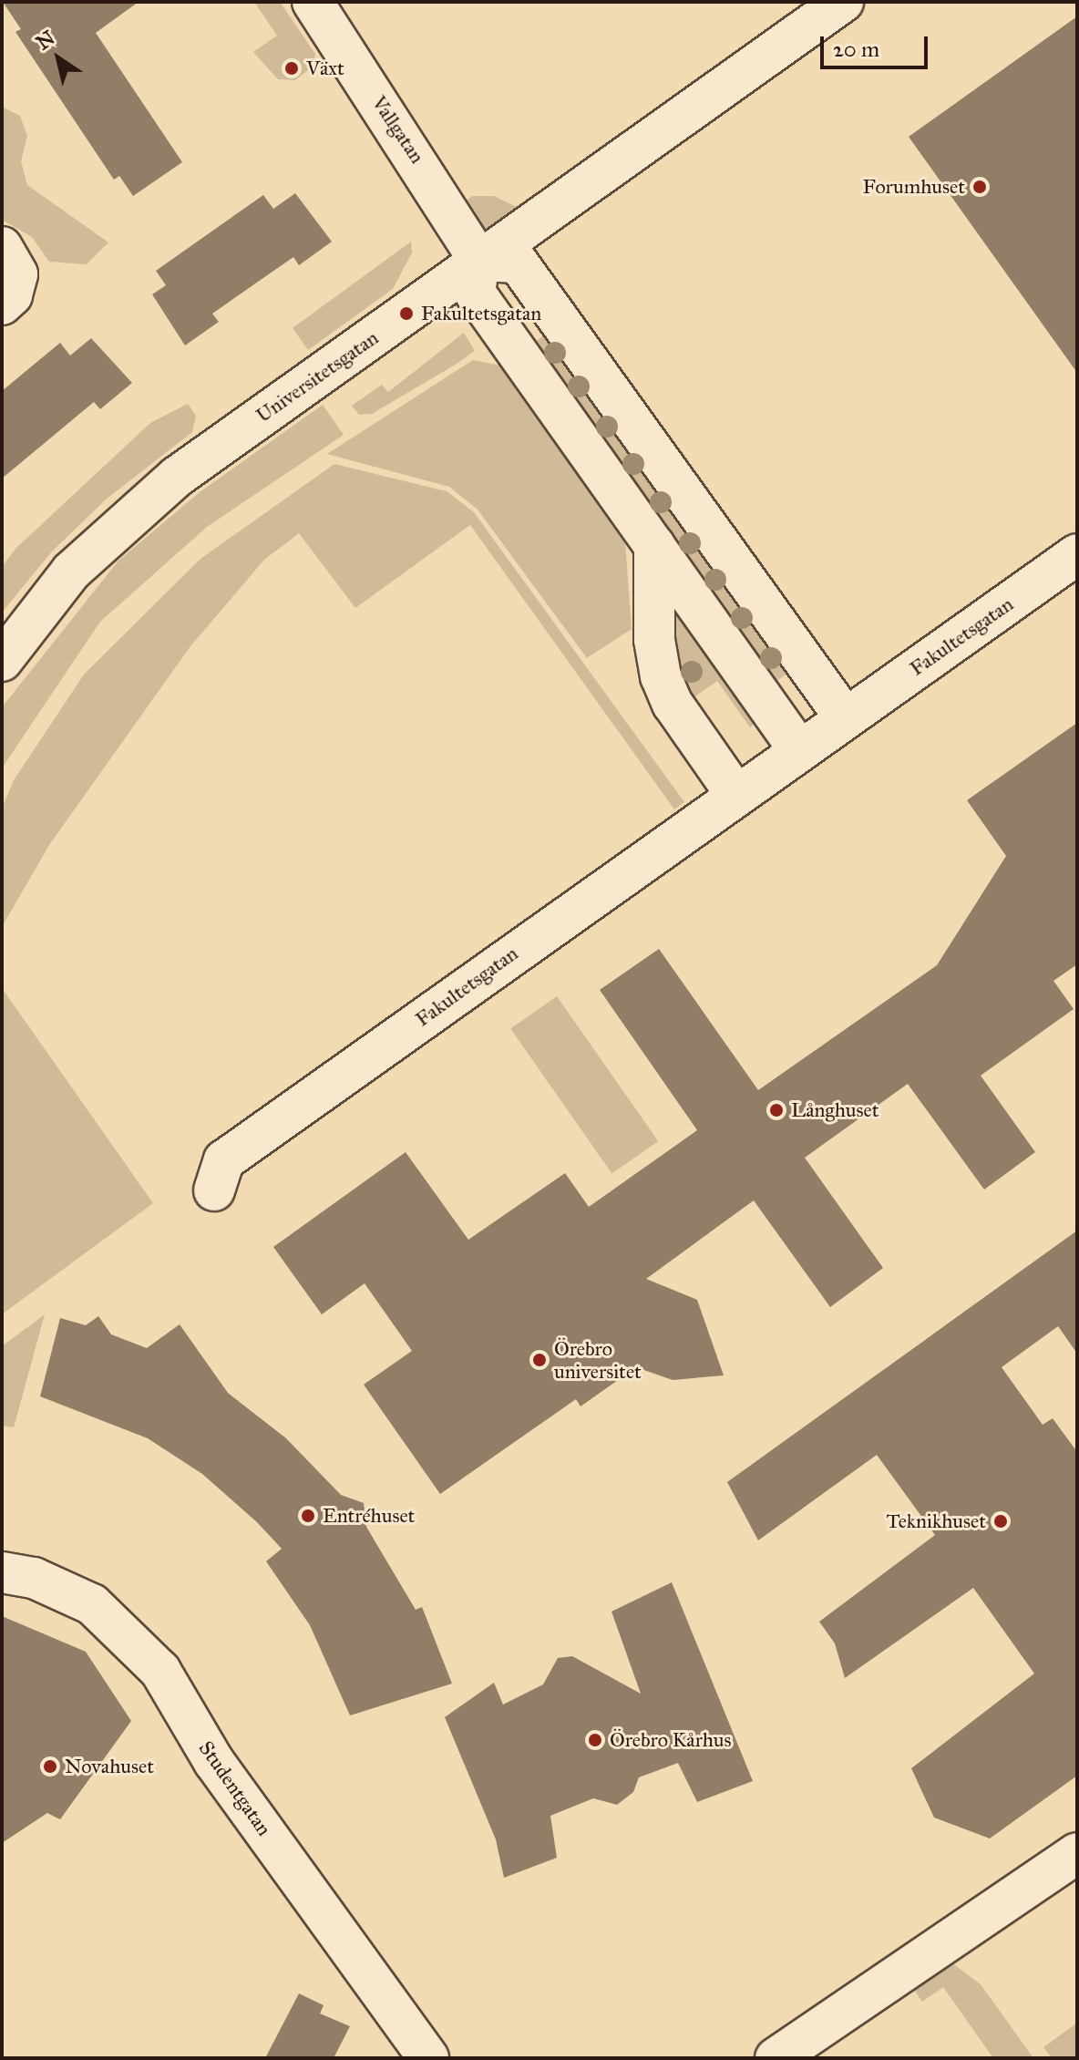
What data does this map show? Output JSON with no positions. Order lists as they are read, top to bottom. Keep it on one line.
{"streets":{"street":["Vallgatan","Universitetsgatan","Fakultetsgatan","Studentgatan"]},"crossings":[["Vallgatan","Universitetsgatan"]],"places":["Växt","Forumhuset","Fakultetsgatan","Långhuset","Örebro universitet","Entréhuset","Teknikhuset","Örebro Kårhus","Novahuset"],"scale_bar":"20 m","north":"top left"}
